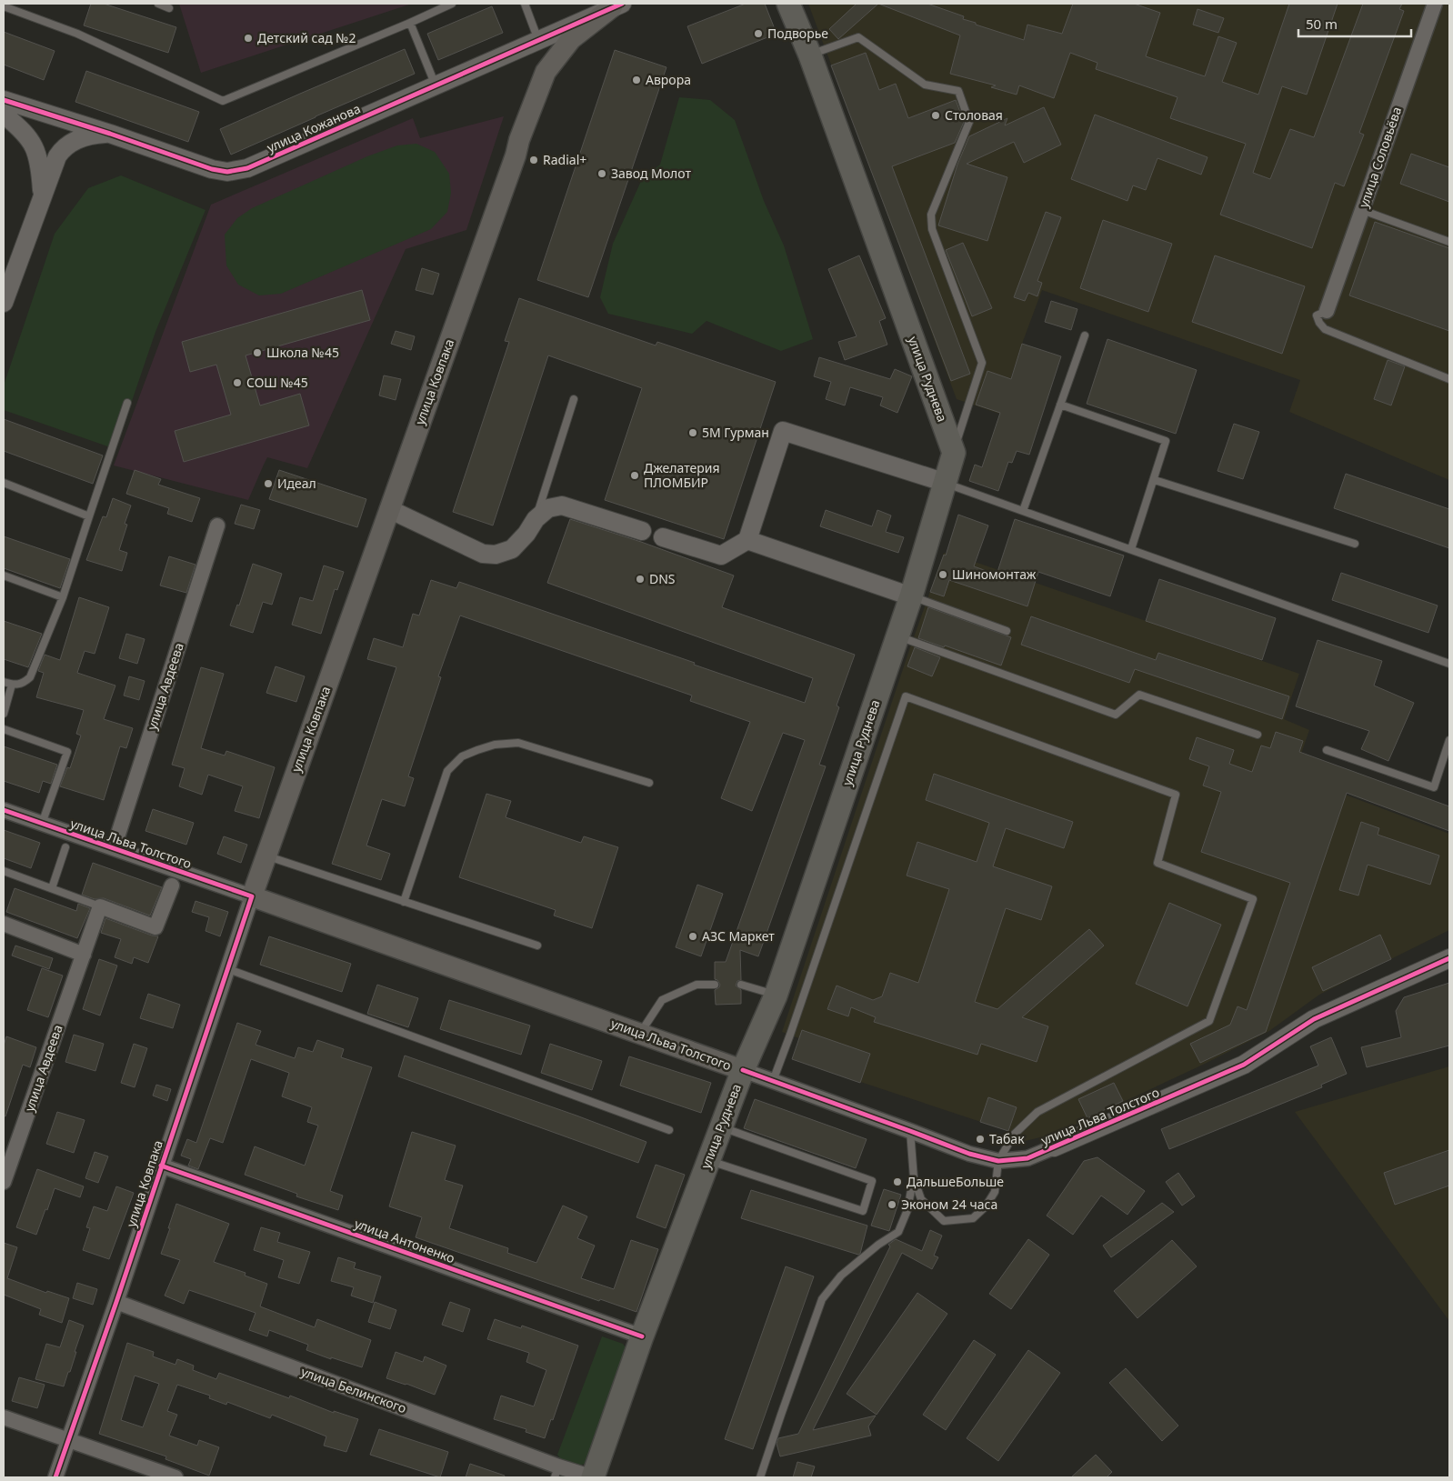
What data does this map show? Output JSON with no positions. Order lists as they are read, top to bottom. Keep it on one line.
{"streets":{"main road":["улица Руднева","улица Ковпака","улица Льва Толстого"],"street":["улица Кожанова","улица Соловьёва","улица Авдеева","улица Антоненко","улица Белинского"]},"crossings":[["улица Кожанова","улица Ковпака"],["улица Руднева","улица Льва Толстого"],["улица Руднева","улица Антоненко"],["улица Руднева","улица Белинского"],["улица Ковпака","улица Льва Толстого"],["улица Ковпака","улица Антоненко"],["улица Ковпака","улица Белинского"],["улица Авдеева","улица Льва Толстого"]],"places":["Подворье","Детский сад №2","Аврора","Столовая","Radial+","Завод Молот","Школа №45","СОШ №45","5М Гурман","Джелатерия ПЛОМБИР","Идеал","Шиномонтаж","DNS","АЗС Маркет","Табак","ДальшеБольше","Эконом 24 часа"],"scale_bar":"50 m"}
